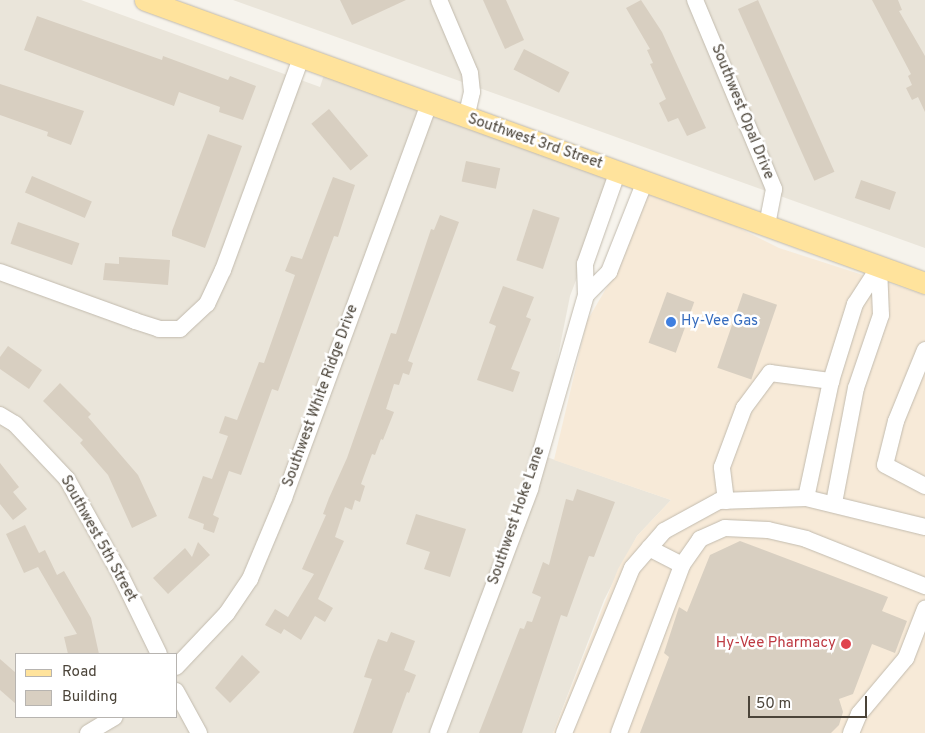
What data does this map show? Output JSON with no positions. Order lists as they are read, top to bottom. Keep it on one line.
{"streets":{"main road":["Southwest 3rd Street"],"street":["Southwest Opal Drive","Southwest White Ridge Drive","Southwest Hoke Lane","Southwest 5th Street"]},"crossings":[["Southwest Opal Drive","Southwest 3rd Street"],["Southwest 3rd Street","Southwest White Ridge Drive"],["Southwest 3rd Street","Southwest Hoke Lane"]],"places":["Hy-Vee Gas","Hy-Vee Pharmacy"],"legend":["Road","Building"],"scale_bar":"50 m"}
